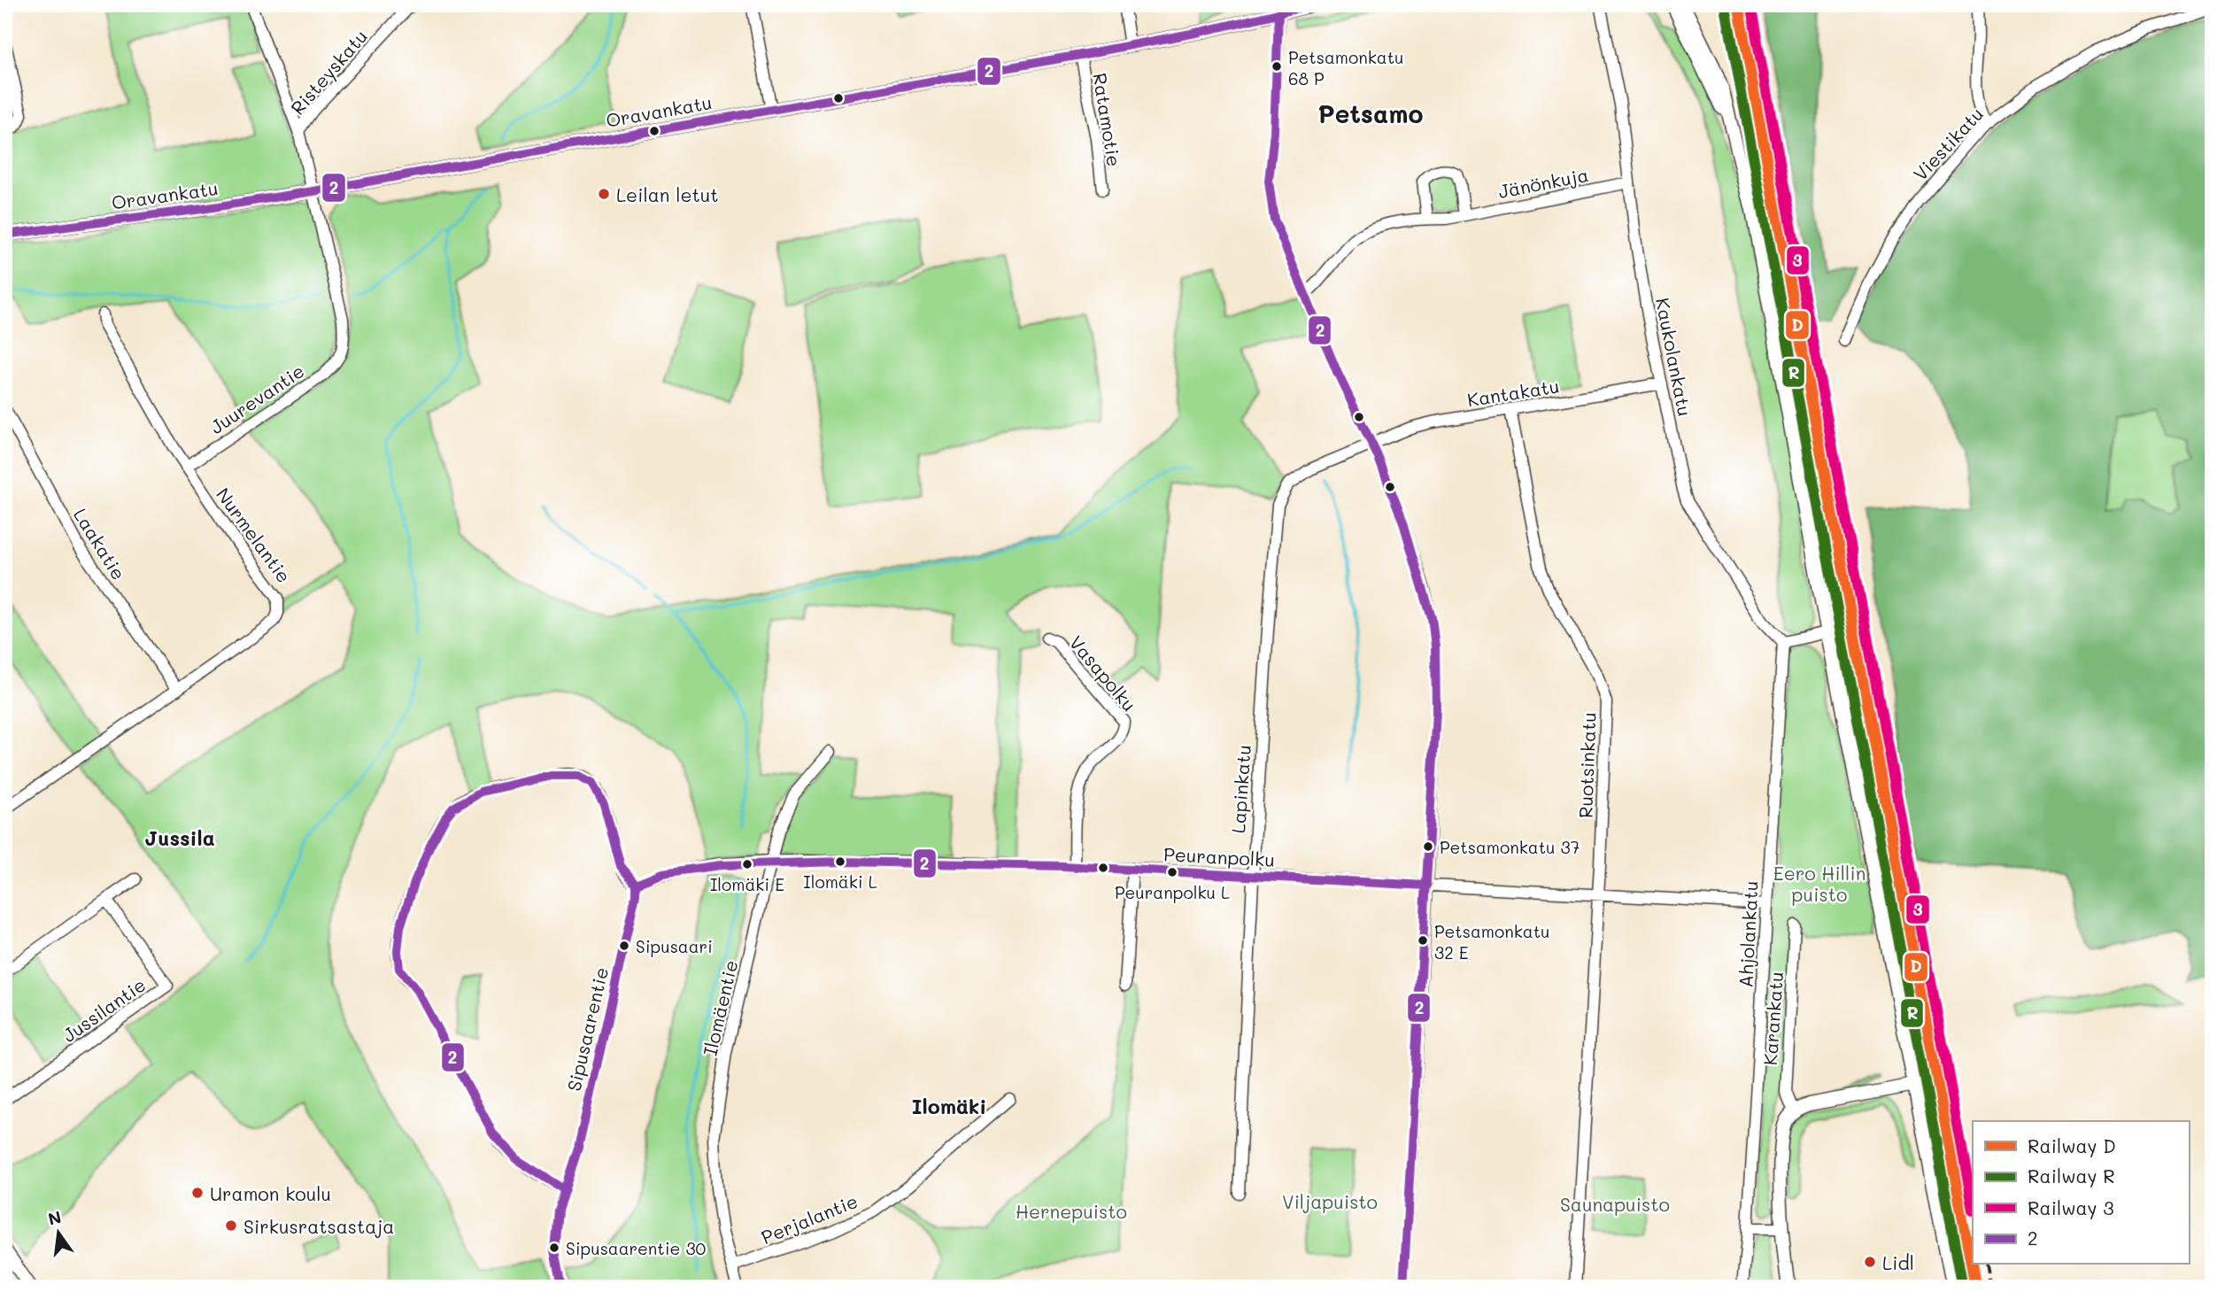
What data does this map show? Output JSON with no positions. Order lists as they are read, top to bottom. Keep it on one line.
{"streets":{"street":["Risteyskatu","Oravankatu","Ratamotie","Viestikatu","Jänönkuja","Kaukolankatu","Kantakatu","Juurevantie","Nurmelantie","Laakatie","Vasapolku","Ruotsinkatu","Lapinkatu","Peuranpolku","Ahjolankatu","Ilomäentie","Jussilantie","Karankatu","Sipusaarentie","Perjalantie"]},"crossings":[["Risteyskatu","Oravankatu"],["Risteyskatu","Juurevantie"],["Oravankatu","Ratamotie"],["Jänönkuja","Kaukolankatu"],["Kaukolankatu","Kantakatu"],["Kaukolankatu","Ahjolankatu"],["Kantakatu","Ruotsinkatu"],["Kantakatu","Lapinkatu"],["Juurevantie","Nurmelantie"],["Nurmelantie","Laakatie"],["Vasapolku","Peuranpolku"],["Ruotsinkatu","Peuranpolku"],["Lapinkatu","Peuranpolku"],["Peuranpolku","Ahjolankatu"],["Peuranpolku","Ilomäentie"],["Peuranpolku","Sipusaarentie"],["Ilomäentie","Perjalantie"]],"districts":["Petsamo","Jussila","Ilomäki"],"parks":["Eero Hillin puisto","Viljapuisto","Saunapuisto","Hernepuisto"],"places":["Petsamonkatu 68 P","Leilan letut","Petsamonkatu 37","Ilomäki L","Ilomäki E","Peuranpolku L","Petsamonkatu 32 E","Sipusaari","Uramon koulu","Sirkusratsastaja","Sipusaarentie 30","Lidl"],"lines":["rail line D","rail line 3","transit line 2","rail line R"],"legend":["Railway D","Railway R","Railway 3","2"],"north":"top"}
